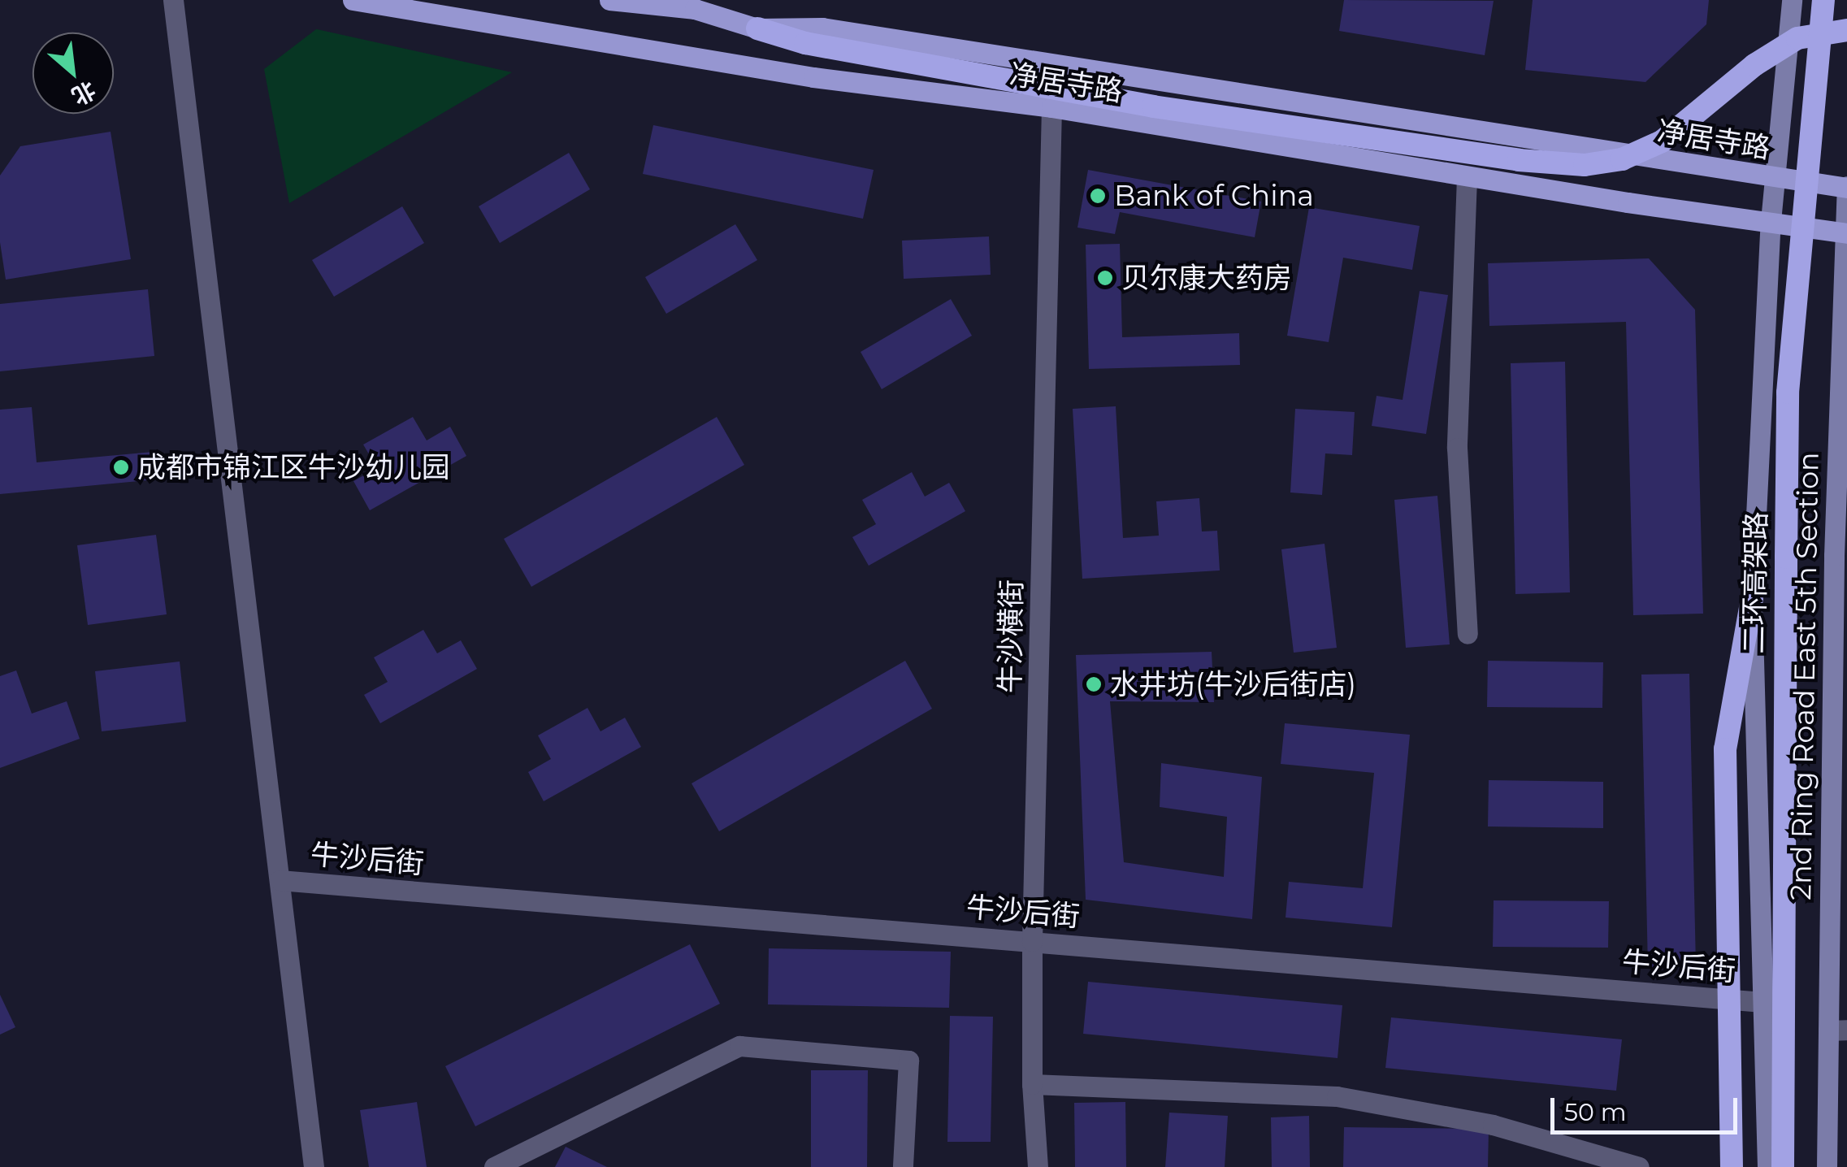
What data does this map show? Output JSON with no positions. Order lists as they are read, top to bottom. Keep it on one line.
{"streets":{"highway":["二环高架路"],"main road":["净居寺路","2nd Ring Road East 5th Section"],"street":["牛沙横街","牛沙后街"]},"crossings":[["净居寺路","牛沙横街"],["净居寺路","2nd Ring Road East 5th Section"],["牛沙横街","牛沙后街"],["2nd Ring Road East 5th Section","牛沙后街"]],"places":["Bank of China","贝尔康大药房","成都市锦江区牛沙幼儿园","水井坊(牛沙后街店)"],"scale_bar":"50 m","north":"bottom right"}
